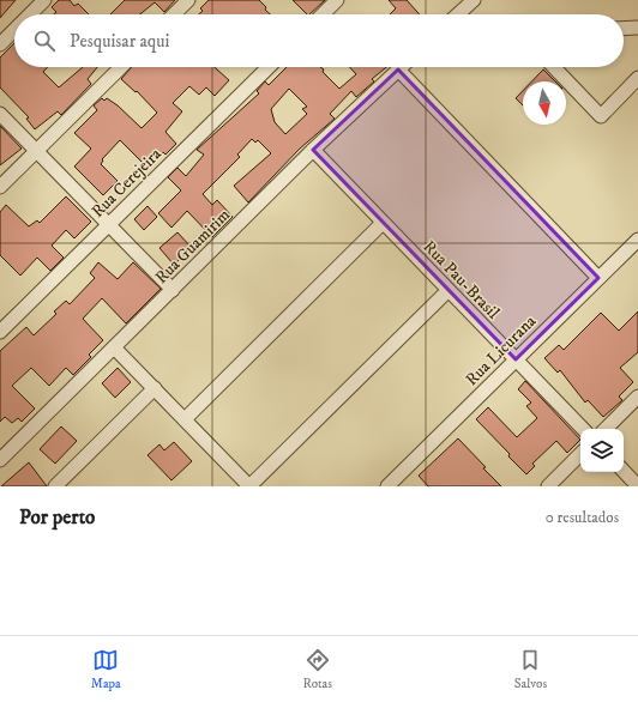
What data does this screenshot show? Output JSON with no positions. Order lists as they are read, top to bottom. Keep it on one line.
{"streets":{"street":["Rua Cerejeira","Rua Guamirim","Rua Pau-Brasil","Rua Licurana"]},"crossings":[["Rua Guamirim","Rua Pau-Brasil"],["Rua Pau-Brasil","Rua Licurana"]],"north":"bottom","page":{"search":"Pesquisar aqui","heading":["Por perto","0 resultados"],"nav":["Mapa","Rotas","Salvos"]}}
